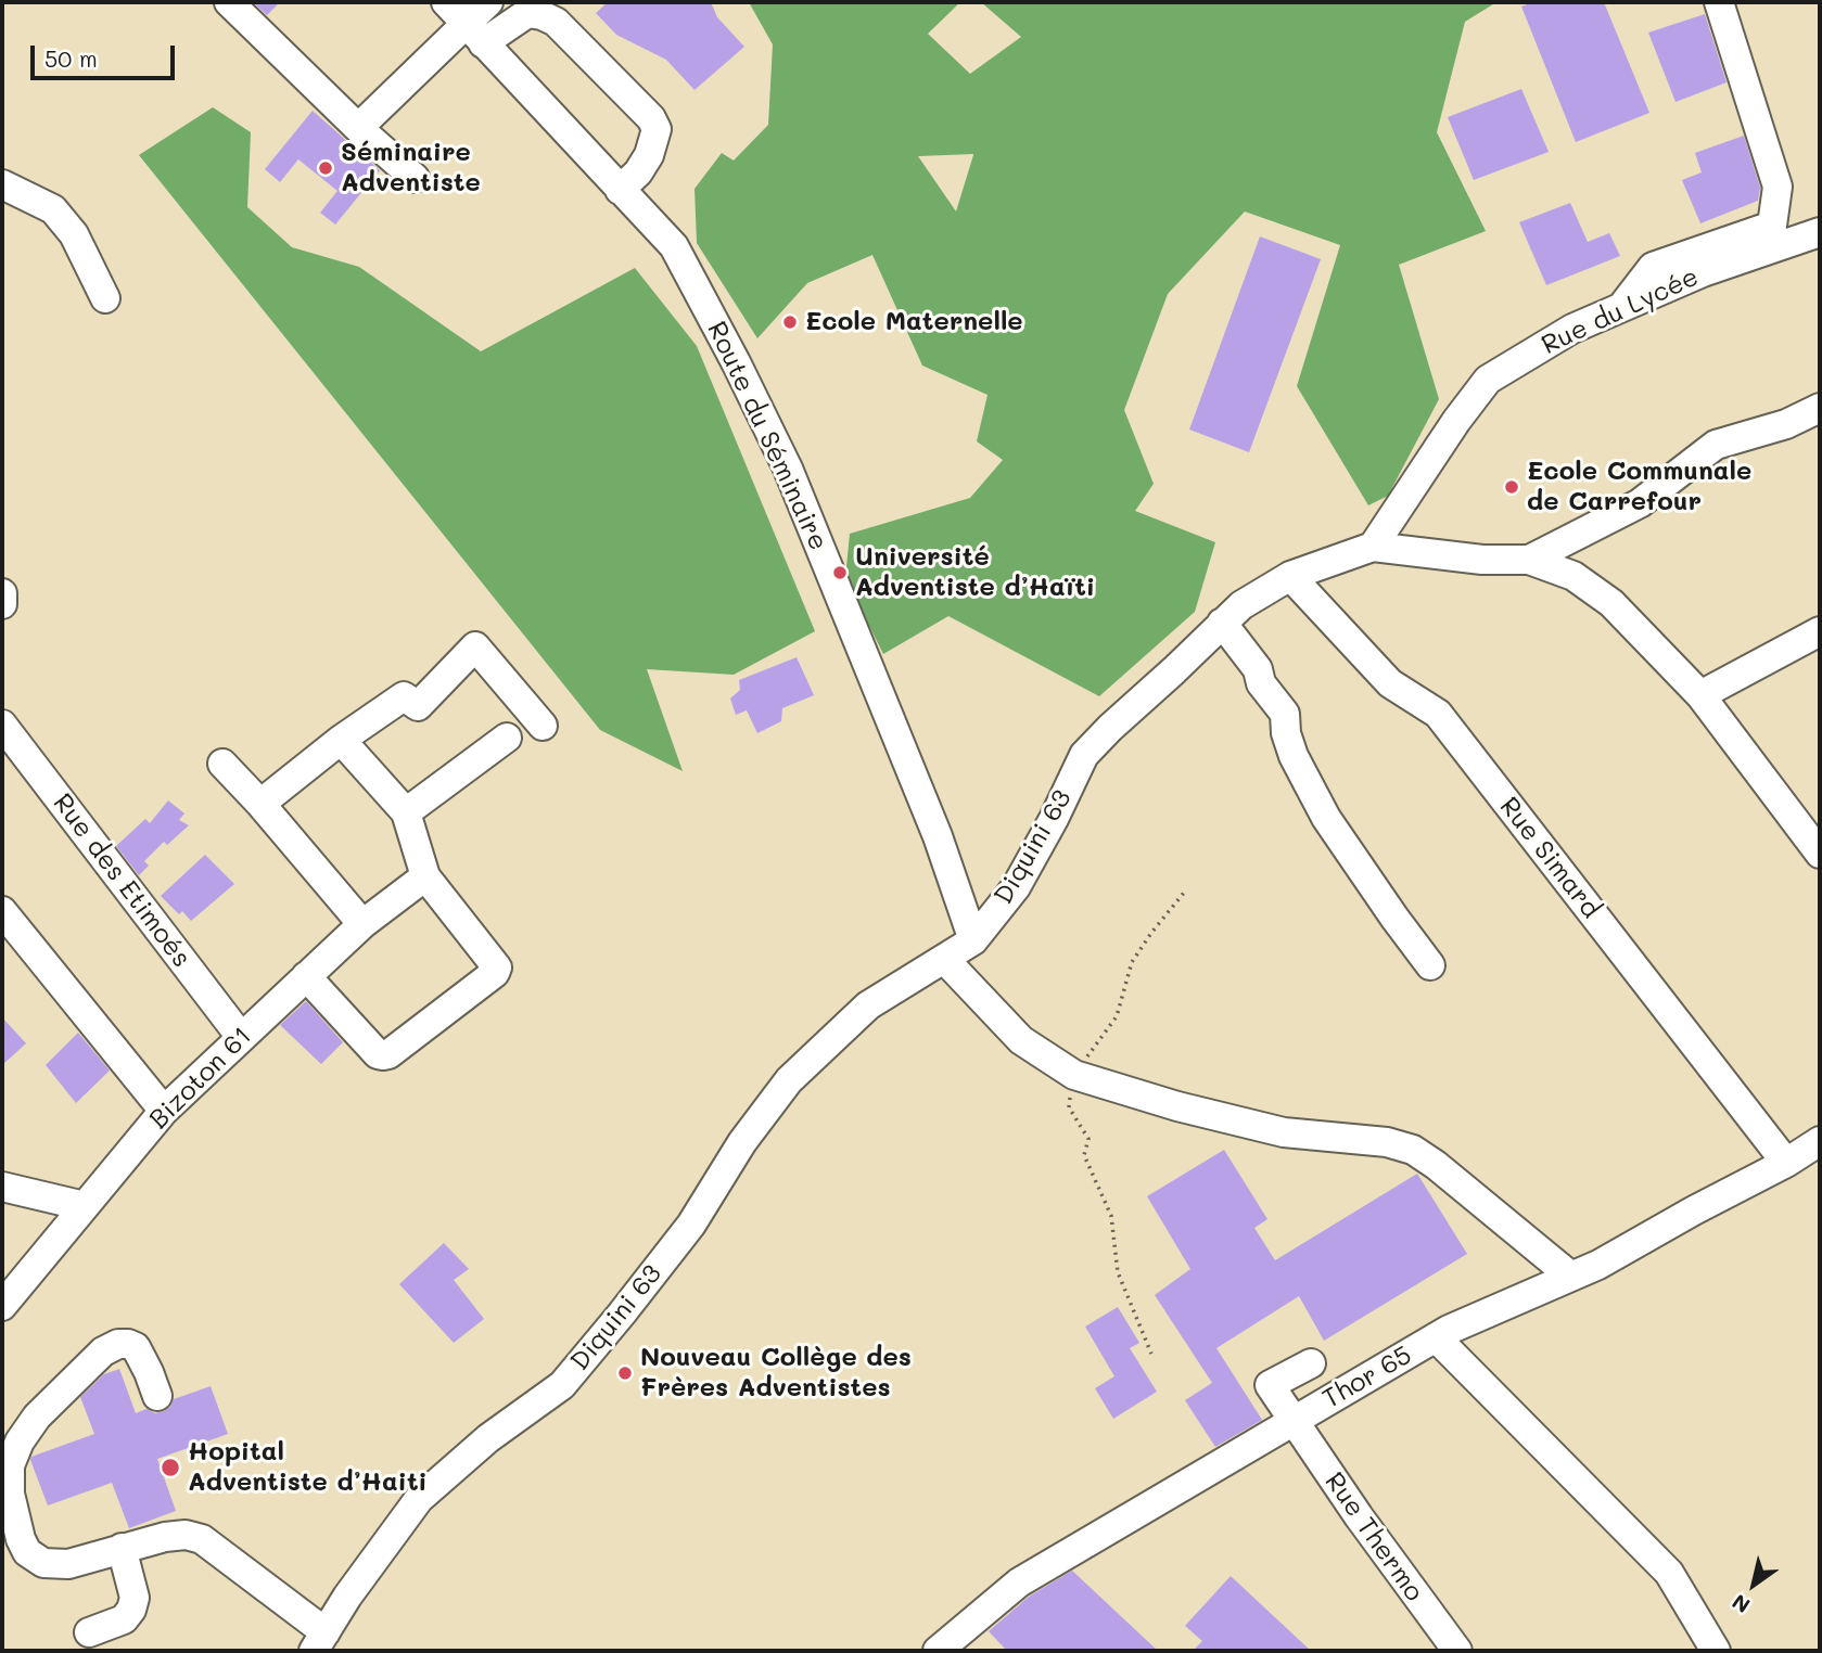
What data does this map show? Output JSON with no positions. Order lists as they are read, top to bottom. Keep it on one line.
{"streets":{"street":["Rue du Lycée","Route du Séminaire","Diquini 63","Rue Simard","Rue des Etimoés","Bizoton 61","Thor 65","Rue Thermo"]},"crossings":[["Rue du Lycée","Diquini 63"],["Route du Séminaire","Diquini 63"],["Diquini 63","Rue Simard"],["Rue Simard","Thor 65"],["Rue des Etimoés","Bizoton 61"],["Thor 65","Rue Thermo"]],"places":["Séminaire Adventiste","Ecole Maternelle","Ecole Communale de Carrefour","Université Adventiste d’Haïti","Nouveau Collège des Frères Adventistes","Hopital Adventiste d’Haiti"],"scale_bar":"50 m","north":"bottom left"}
